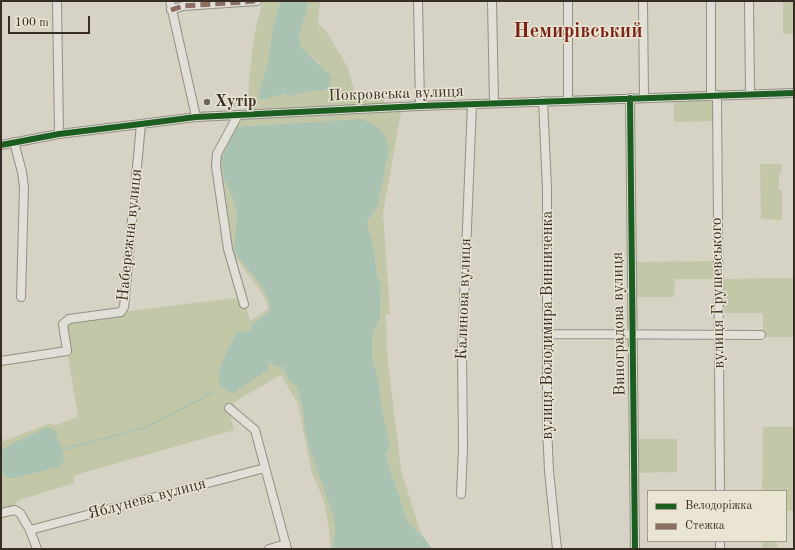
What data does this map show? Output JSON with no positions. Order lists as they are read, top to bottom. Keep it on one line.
{"streets":{"street":["Покровська вулиця","Набережна вулиця","вулиця Грушевського","Калинова вулиця","Виноградова вулиця","вулиця Володимира Винниченка","Яблунева вулиця"]},"crossings":[["Покровська вулиця","Набережна вулиця"],["Покровська вулиця","вулиця Грушевського"],["Покровська вулиця","Калинова вулиця"],["Покровська вулиця","Виноградова вулиця"],["Покровська вулиця","вулиця Володимира Винниченка"]],"districts":["Немирівський"],"places":["Хутір"],"legend":["Велодоріжка","Стежка"],"scale_bar":"100 m"}
